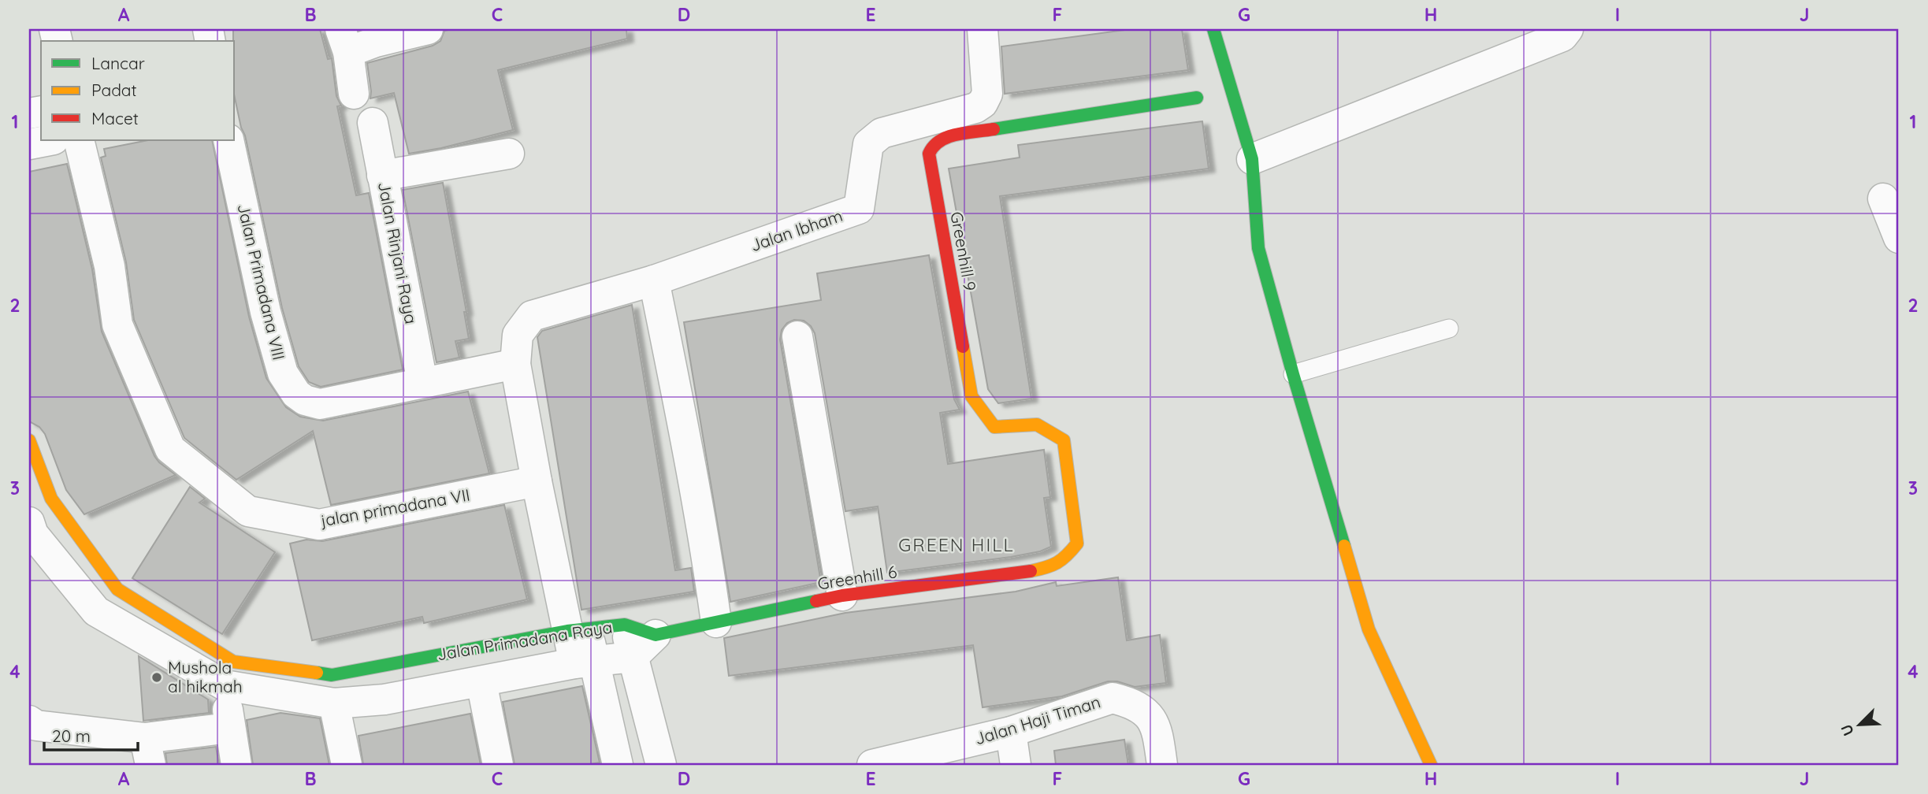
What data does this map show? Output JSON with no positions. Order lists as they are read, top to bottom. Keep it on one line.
{"streets":{"street":["Jalan Ibham","Greenhill 9","Jalan Rinjani Raya","Jalan Primadana VIII","jalan primadana VII","Greenhill 6","Jalan Primadana Raya","Jalan Haji Timan"]},"crossings":[["Jalan Ibham","Jalan Primadana VIII"],["Jalan Ibham","jalan primadana VII"],["Jalan Ibham","Jalan Primadana Raya"],["Greenhill 9","Greenhill 6"],["Jalan Rinjani Raya","Jalan Primadana VIII"],["Greenhill 6","Jalan Primadana Raya"]],"districts":["GREEN HILL"],"places":["Mushola al hikmah"],"legend":["Lancar","Padat","Macet"],"scale_bar":"20 m","north":"bottom left","grid":{"columns":["A","B","C","D","E","F","G","H","I","J"],"rows":["1","2","3","4"]}}
